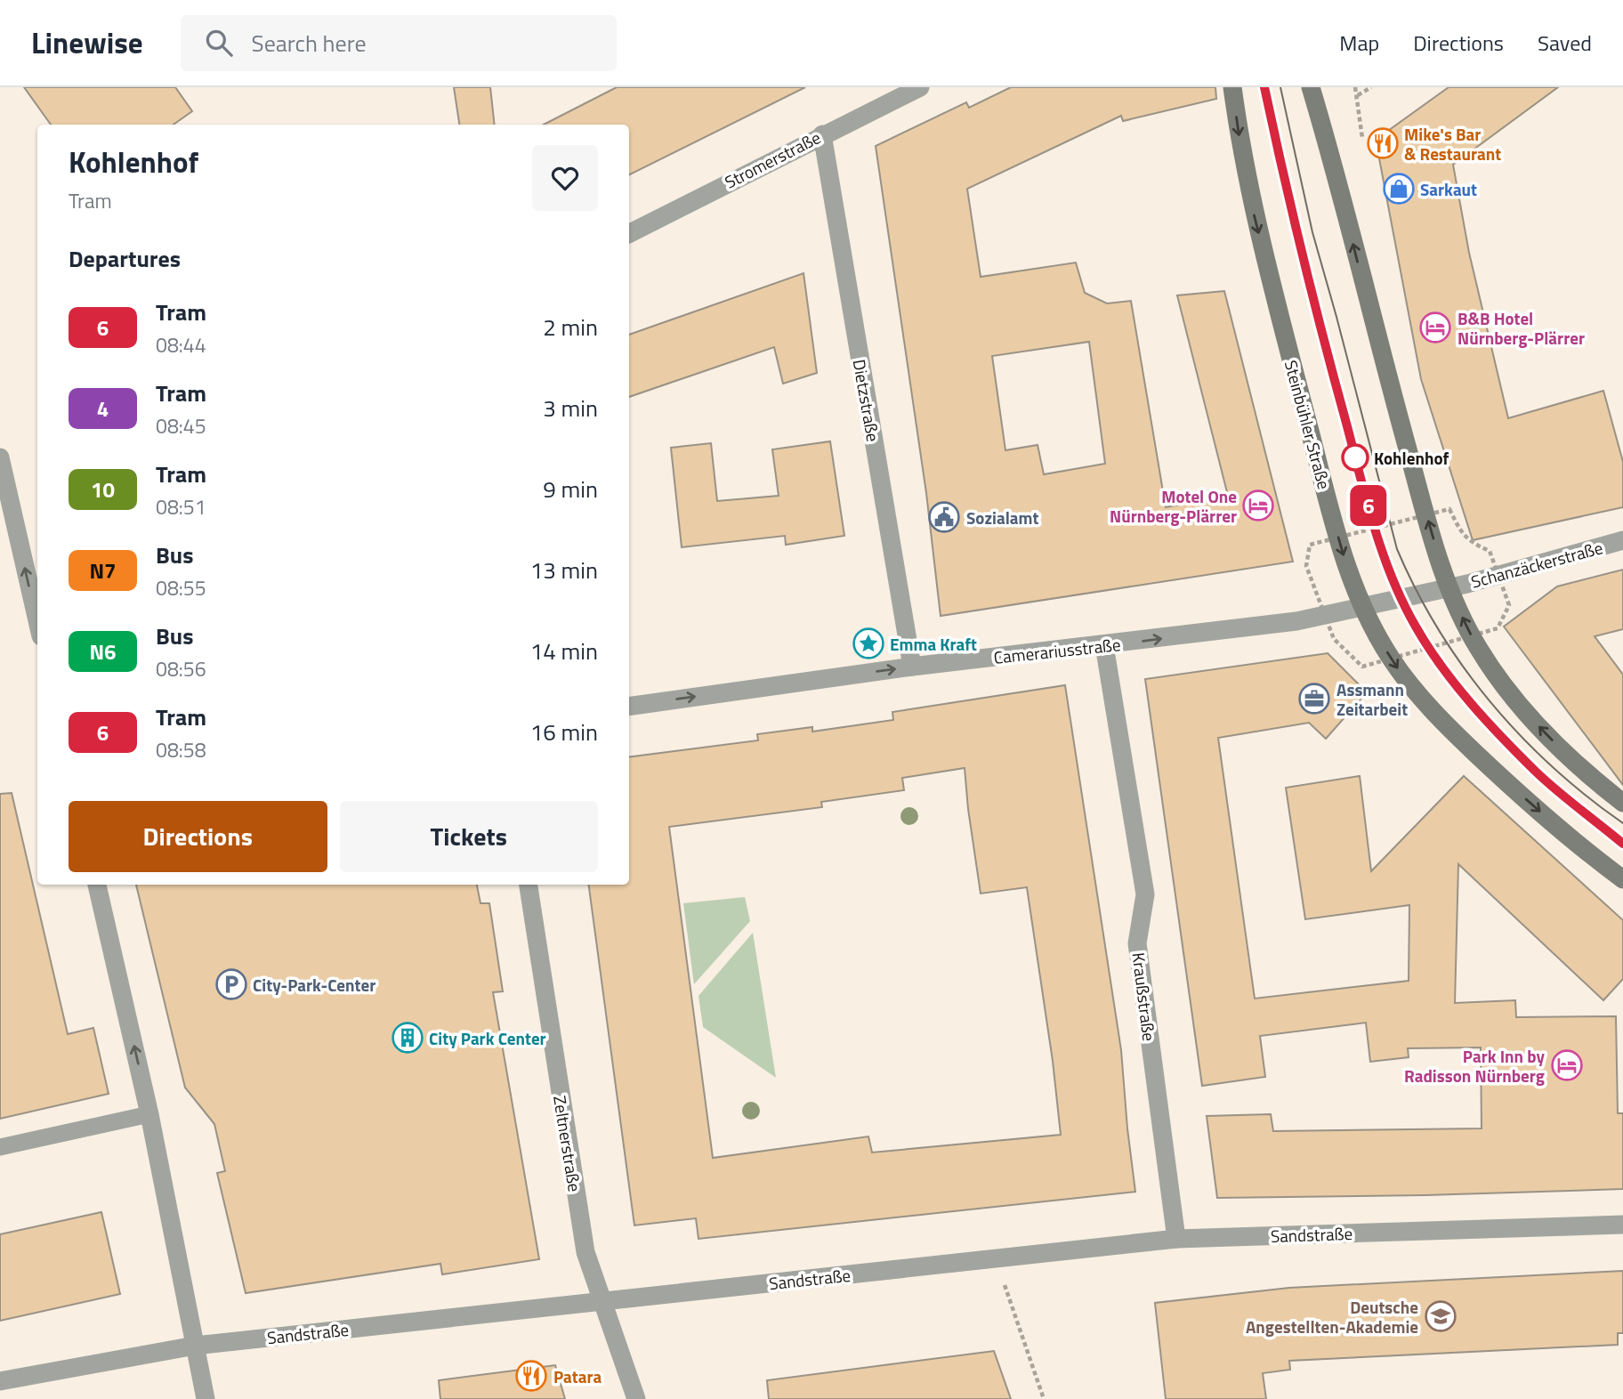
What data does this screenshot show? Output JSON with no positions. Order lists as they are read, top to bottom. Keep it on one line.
{"streets":{"main road":["Steinbühler Straße"],"street":["Stromerstraße","Dietzstraße","Schanzäckerstraße","Camerariusstraße","Kraußstraße","Zeltnerstraße","Sandstraße"]},"crossings":[["Stromerstraße","Dietzstraße"],["Dietzstraße","Camerariusstraße"],["Steinbühler Straße","Camerariusstraße"],["Schanzäckerstraße","Camerariusstraße"],["Camerariusstraße","Kraußstraße"],["Kraußstraße","Sandstraße"],["Zeltnerstraße","Sandstraße"]],"one_way":["Camerariusstraße"],"places":{"restaurant":["Mike's Bar & Restaurant","Patara"],"shop":["Sarkaut"],"hotel":["B&B Hotel Nürnberg-Plärrer","Motel One Nürnberg-Plärrer","Park Inn by Radisson Nürnberg"],"other":["Kohlenhof"],"public building":["Sozialamt"],"place":["Emma Kraft"],"office":["Assmann Zeitarbeit"],"parking":["City-Park-Center"],"building":["City Park Center"],"school or university":["Deutsche Angestellten-Akademie"]},"lines":["tram line 6"],"page":{"header":"Linewise","search":"Search here","nav":["Map","Directions","Saved"],"on_map":"6","heading":[["Kohlenhof","Tram"],"Departures"],"list":[{"mark":"6","name":"Tram","note":"08:44","value":"2 min"},{"mark":"4","name":"Tram","note":"08:45","value":"3 min"},{"mark":"10","name":"Tram","note":"08:51","value":"9 min"},{"mark":"N7","name":"Bus","note":"08:55","value":"13 min"},{"mark":"N6","name":"Bus","note":"08:56","value":"14 min"},{"mark":"6","name":"Tram","note":"08:58","value":"16 min"}],"buttons":["Directions","Tickets"]}}
